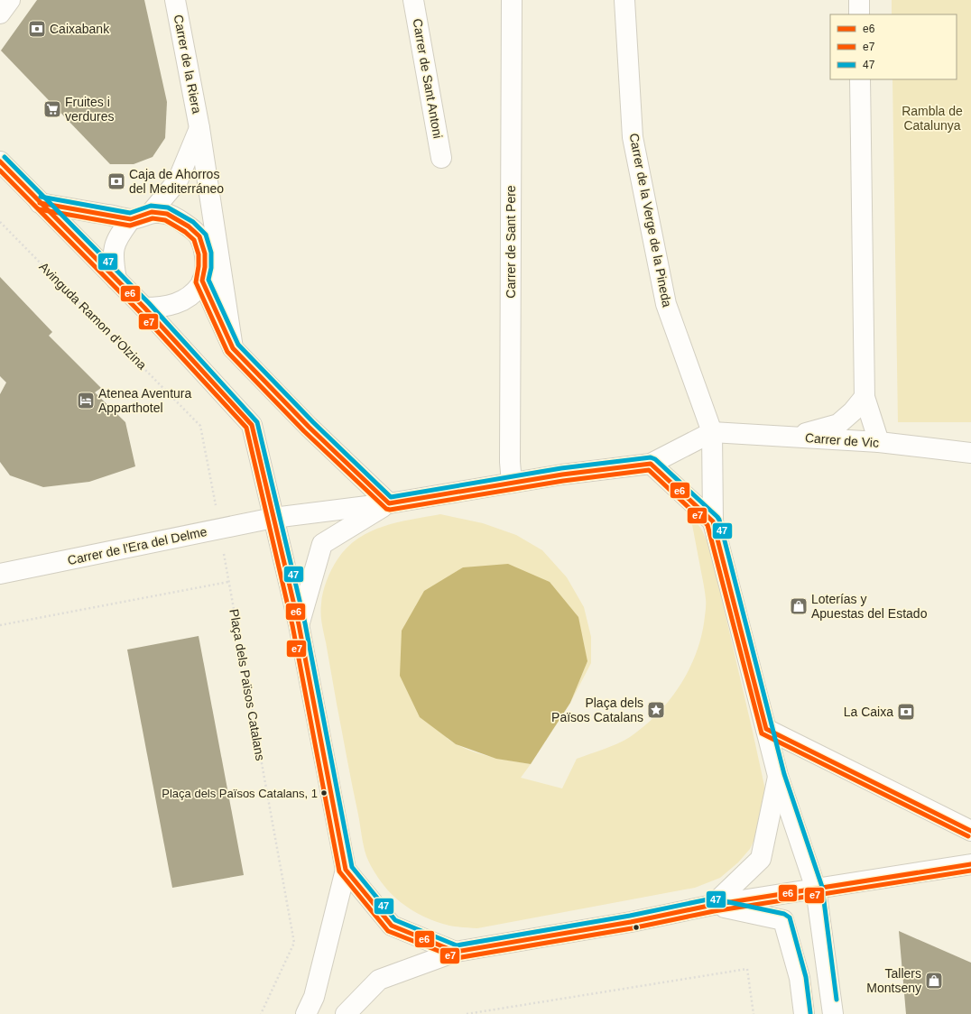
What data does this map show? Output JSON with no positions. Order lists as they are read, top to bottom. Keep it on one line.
{"streets":{"street":["Carrer de la Riera","Carrer de Sant Antoni","Carrer de la Verge de la Pineda","Carrer de Sant Pere","Carrer de Vic","Carrer de l'Era del Delme"],"path":["Avinguda Ramon d'Olzina","Plaça dels Països Catalans"]},"crossings":[["Carrer de la Verge de la Pineda","Carrer de Vic"],["Avinguda Ramon d'Olzina","Plaça dels Països Catalans"],["Carrer de l'Era del Delme","Plaça dels Països Catalans"]],"parks":["Rambla de Catalunya"],"places":{"bank":["Caixabank","Caja de Ahorros del Mediterráneo","La Caixa"],"supermarket":["Fruites i verdures"],"hotel":["Atenea Aventura Apparthotel"],"shop":["Loterías y Apuestas del Estado","Tallers Montseny"],"place":["Plaça dels Països Catalans"],"other":["Plaça dels Països Catalans, 1"]},"lines":["transit line 47","transit line e6","transit line e7"],"legend":["e6","e7","47"]}
